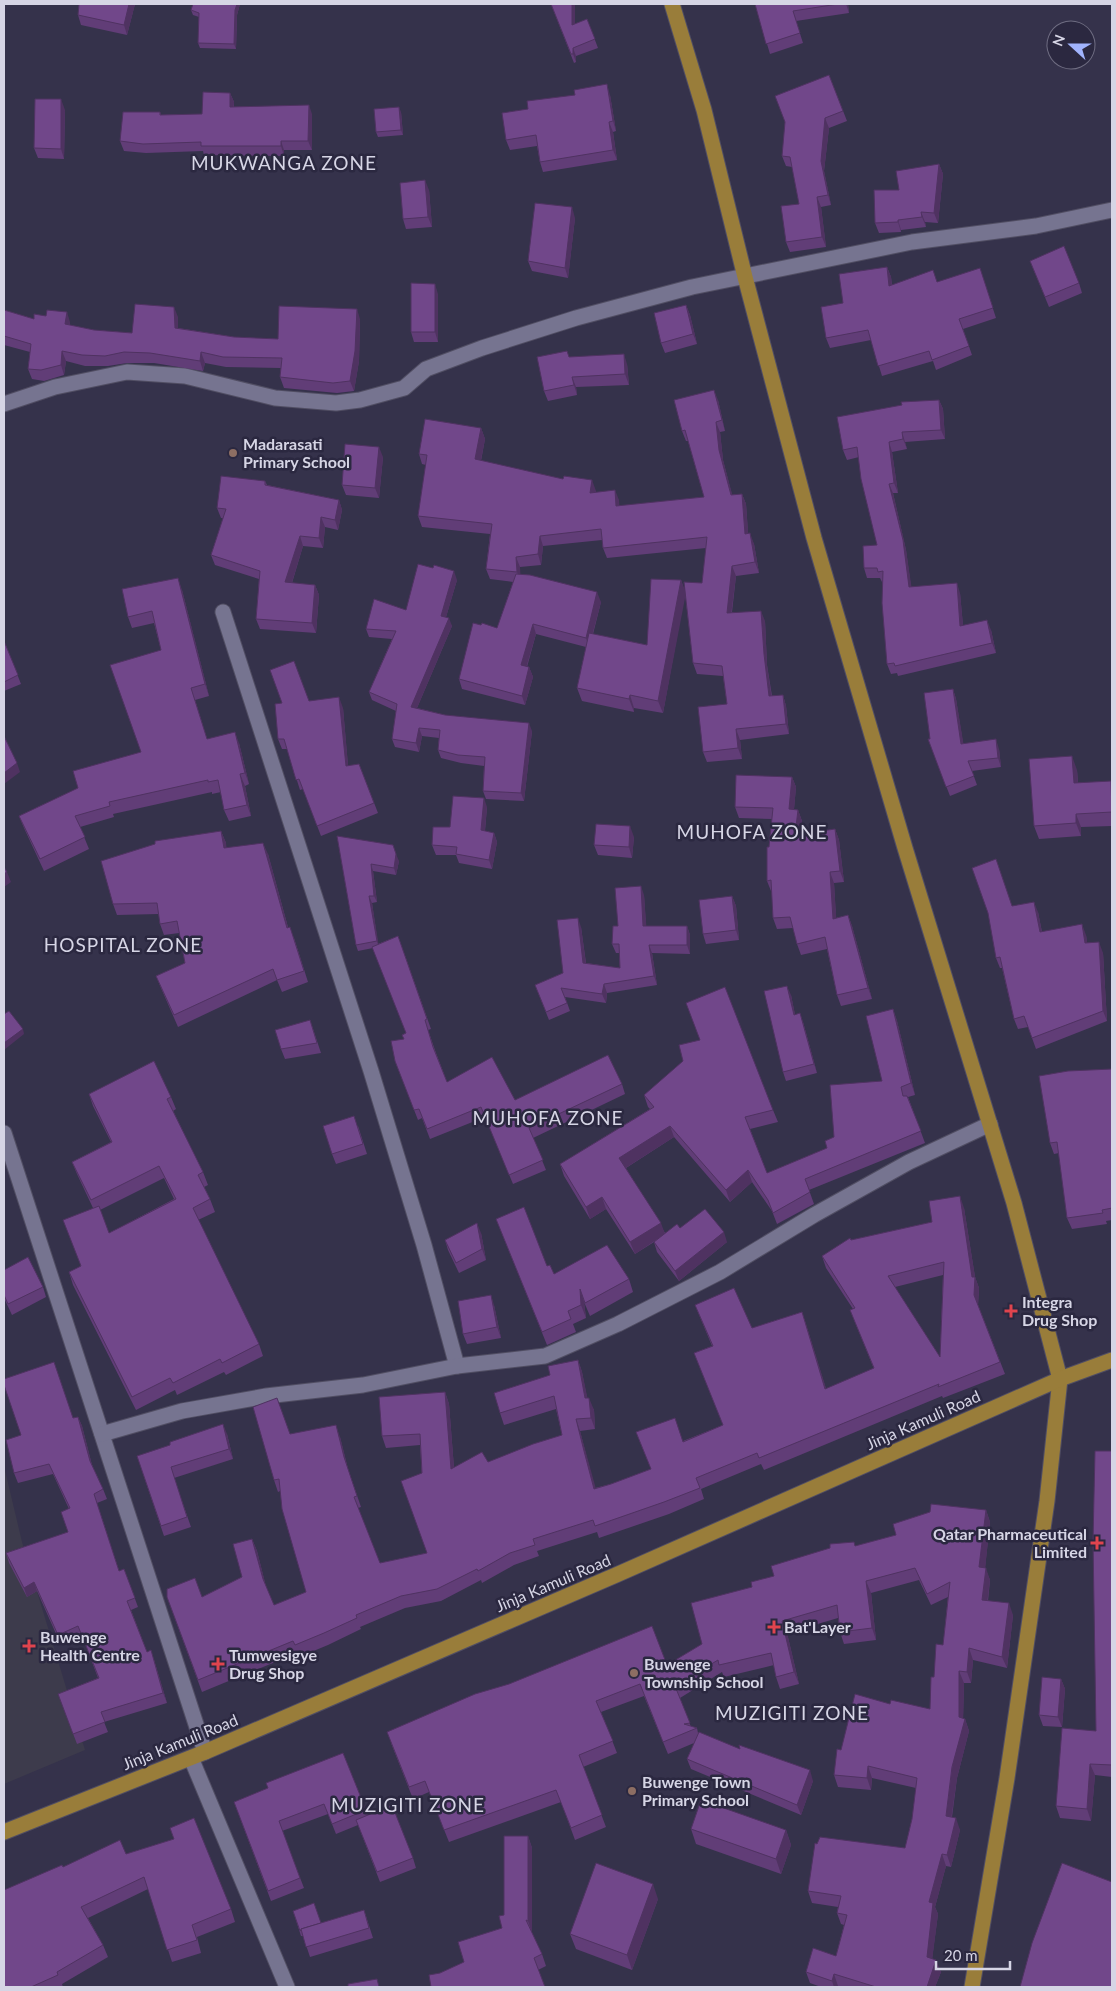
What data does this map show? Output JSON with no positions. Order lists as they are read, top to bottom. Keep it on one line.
{"streets":{"main road":["Jinja Kamuli Road"]},"districts":["MUKWANGA ZONE","MUHOFA ZONE","HOSPITAL ZONE","MUHOFA ZONE","MUZIGITI ZONE","MUZIGITI ZONE"],"places":{"other":["Madarasati Primary School","Buwenge Township School","Buwenge Town Primary School"],"health":["Integra Drug Shop","Qatar Pharmaceutical Limited","Bat'Layer","Buwenge Health Centre","Tumwesigye Drug Shop"]},"scale_bar":"20 m","north":"left"}
